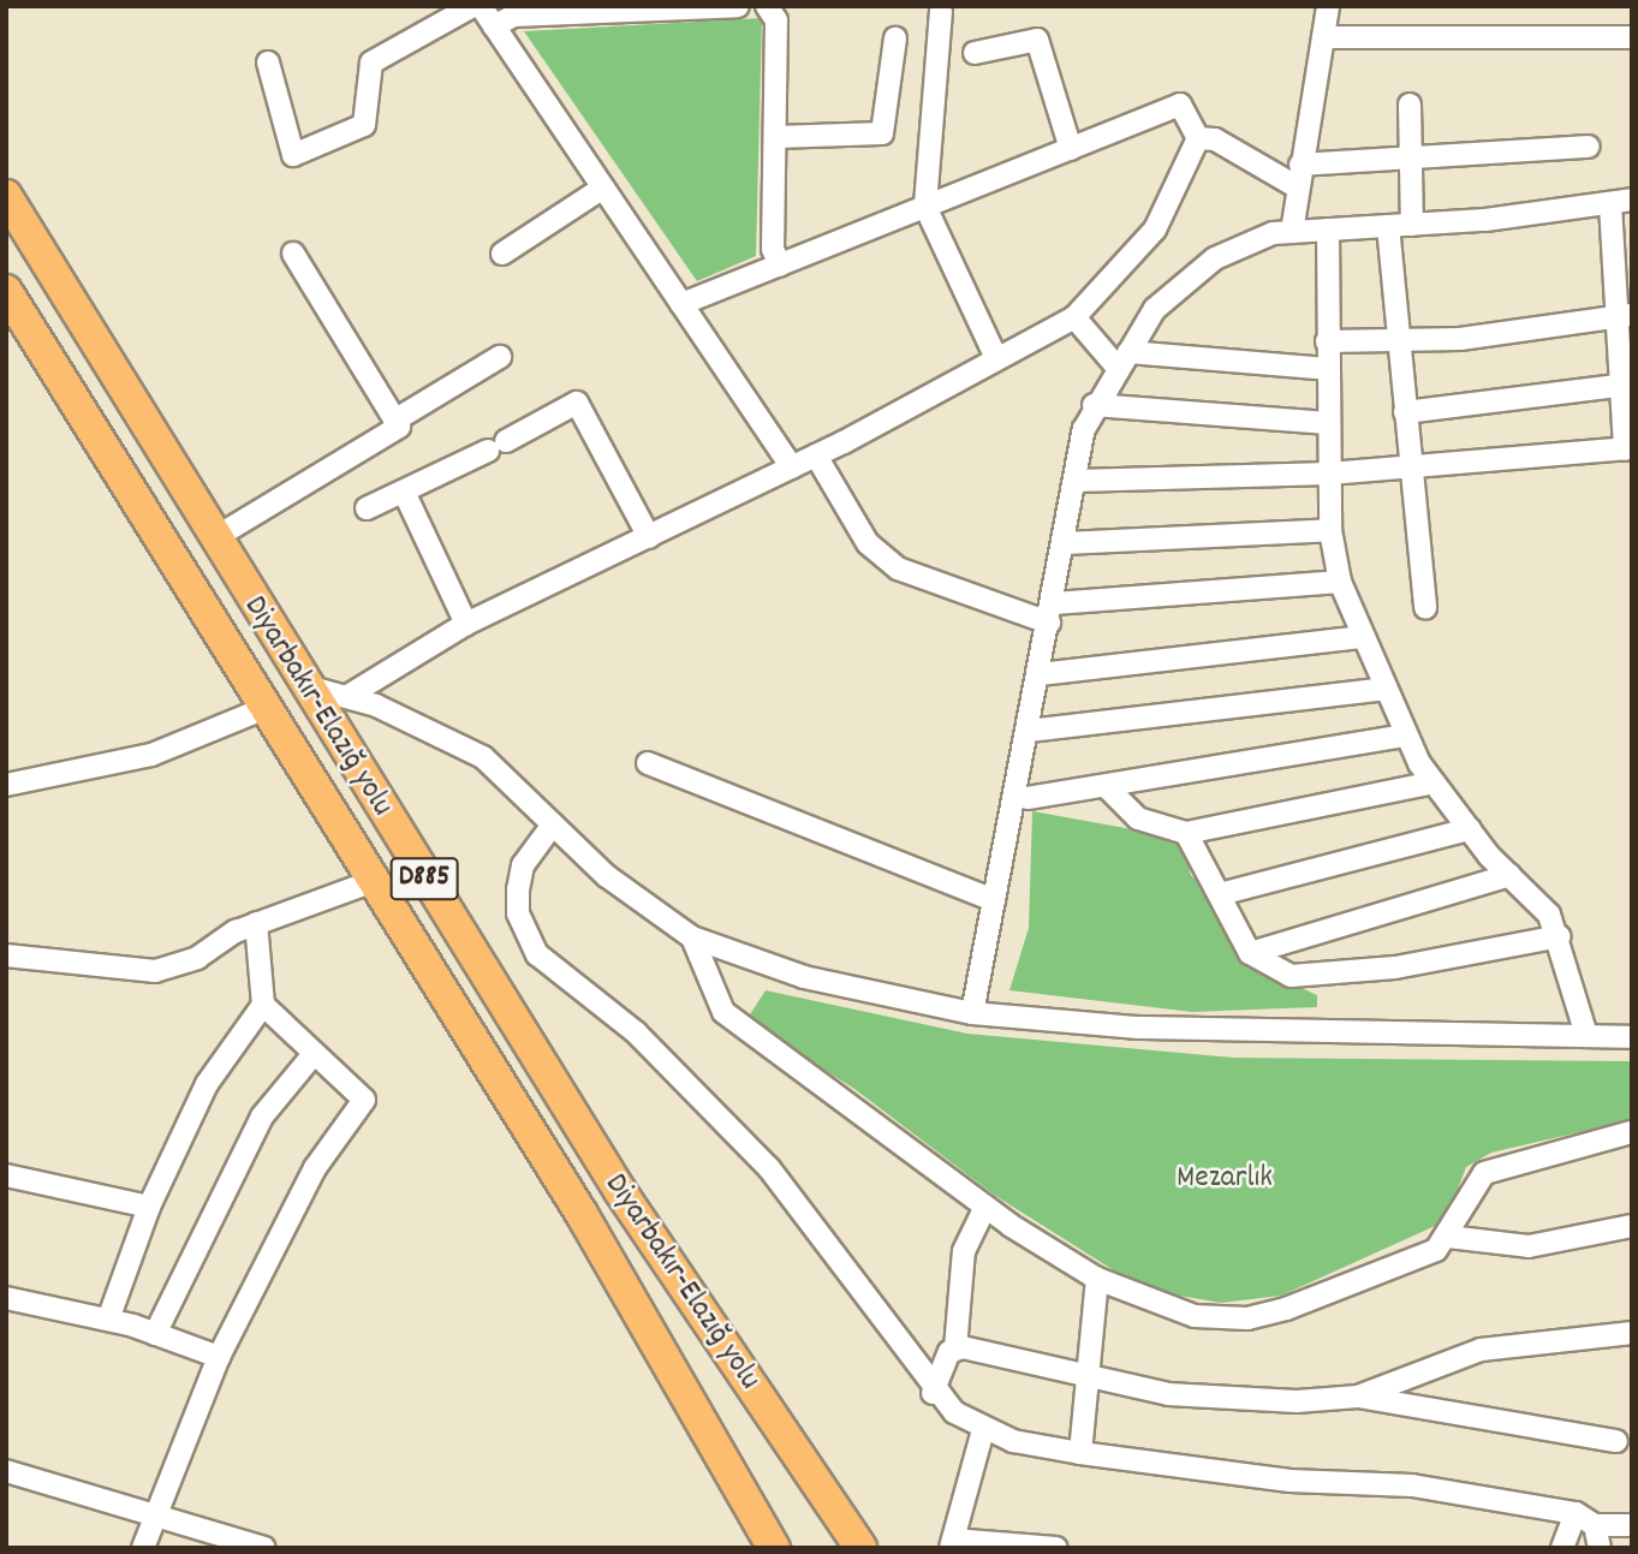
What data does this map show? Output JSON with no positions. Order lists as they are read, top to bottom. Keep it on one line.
{"streets":{"highway":["Diyarbakır-Elazığ yolu","D885"]},"parks":["Mezarlık"]}
